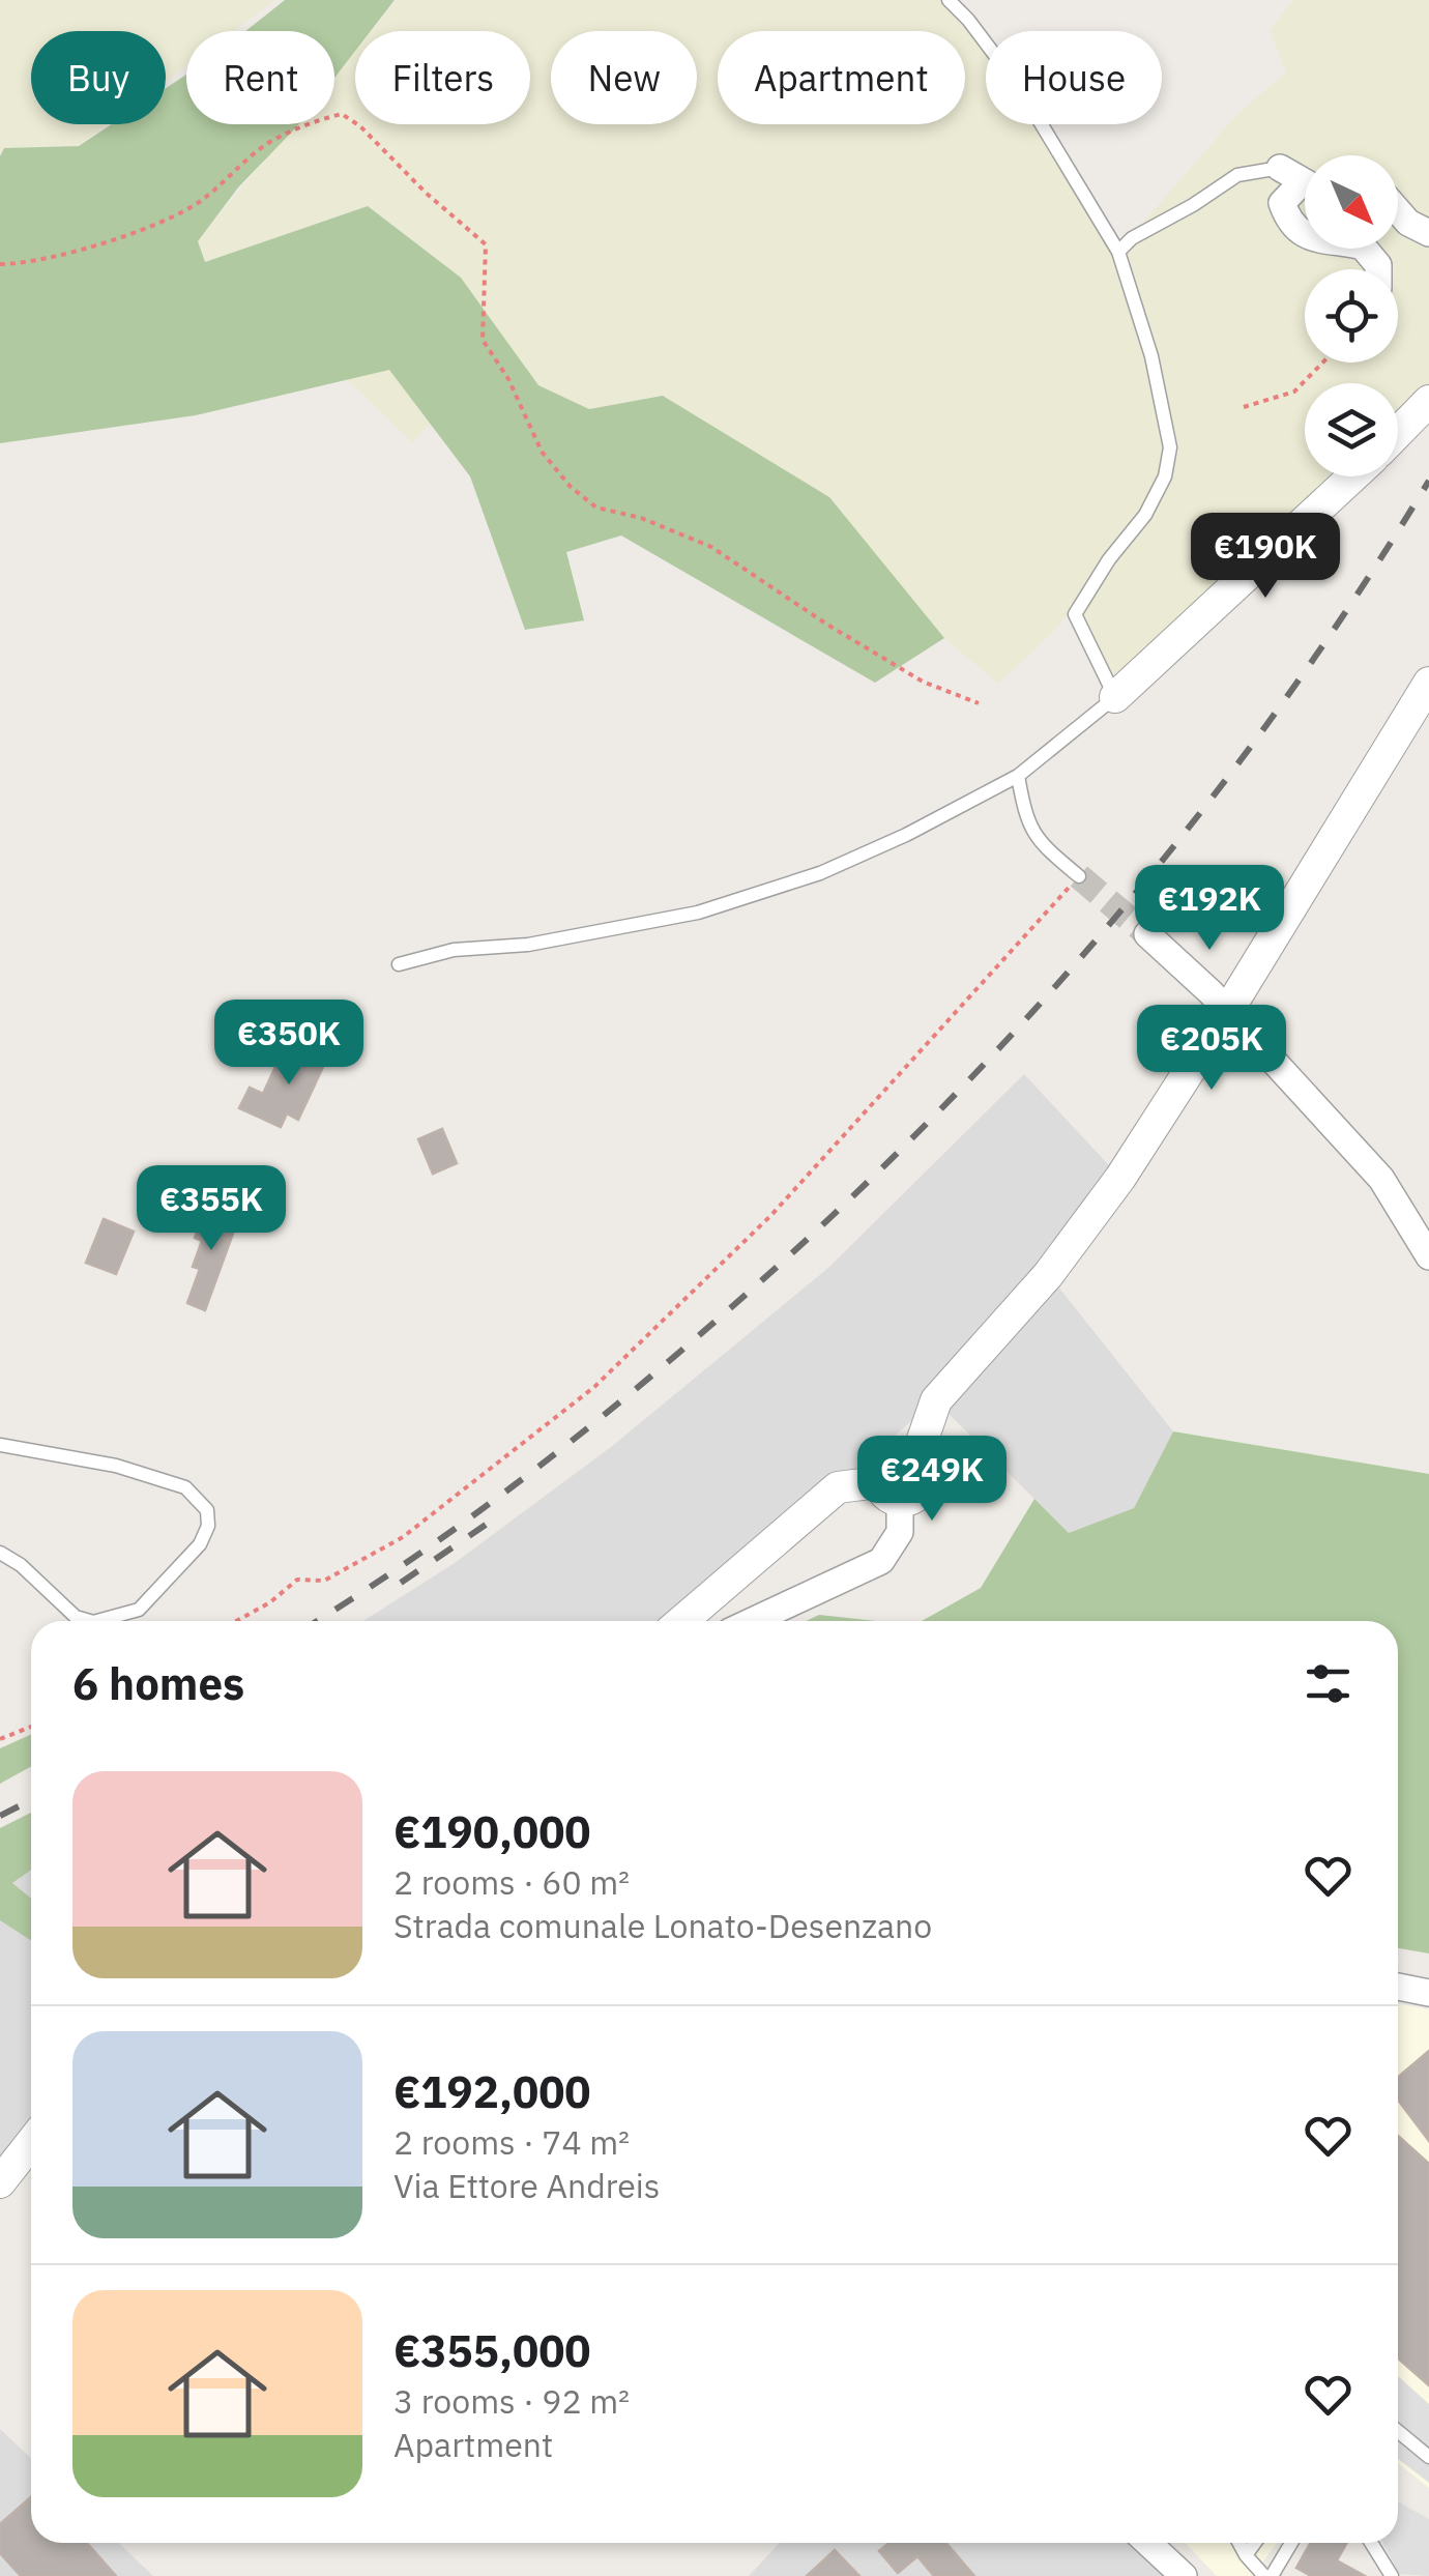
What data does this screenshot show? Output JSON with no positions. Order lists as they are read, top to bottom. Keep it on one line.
{"north":"bottom right","page":{"chip":["Buy","Rent","Filters","New","Apartment","House"],"price":["€190K","€192K","€350K","€205K","€355K","€249K"],"heading":"6 homes","list":[{"name":"€190,000","note":"2 rooms · 60 m² · Strada comunale Lonato-Desenzano"},{"name":"€192,000","note":"2 rooms · 74 m² · Via Ettore Andreis"},{"name":"€355,000","note":"3 rooms · 92 m² · Apartment"}]}}
